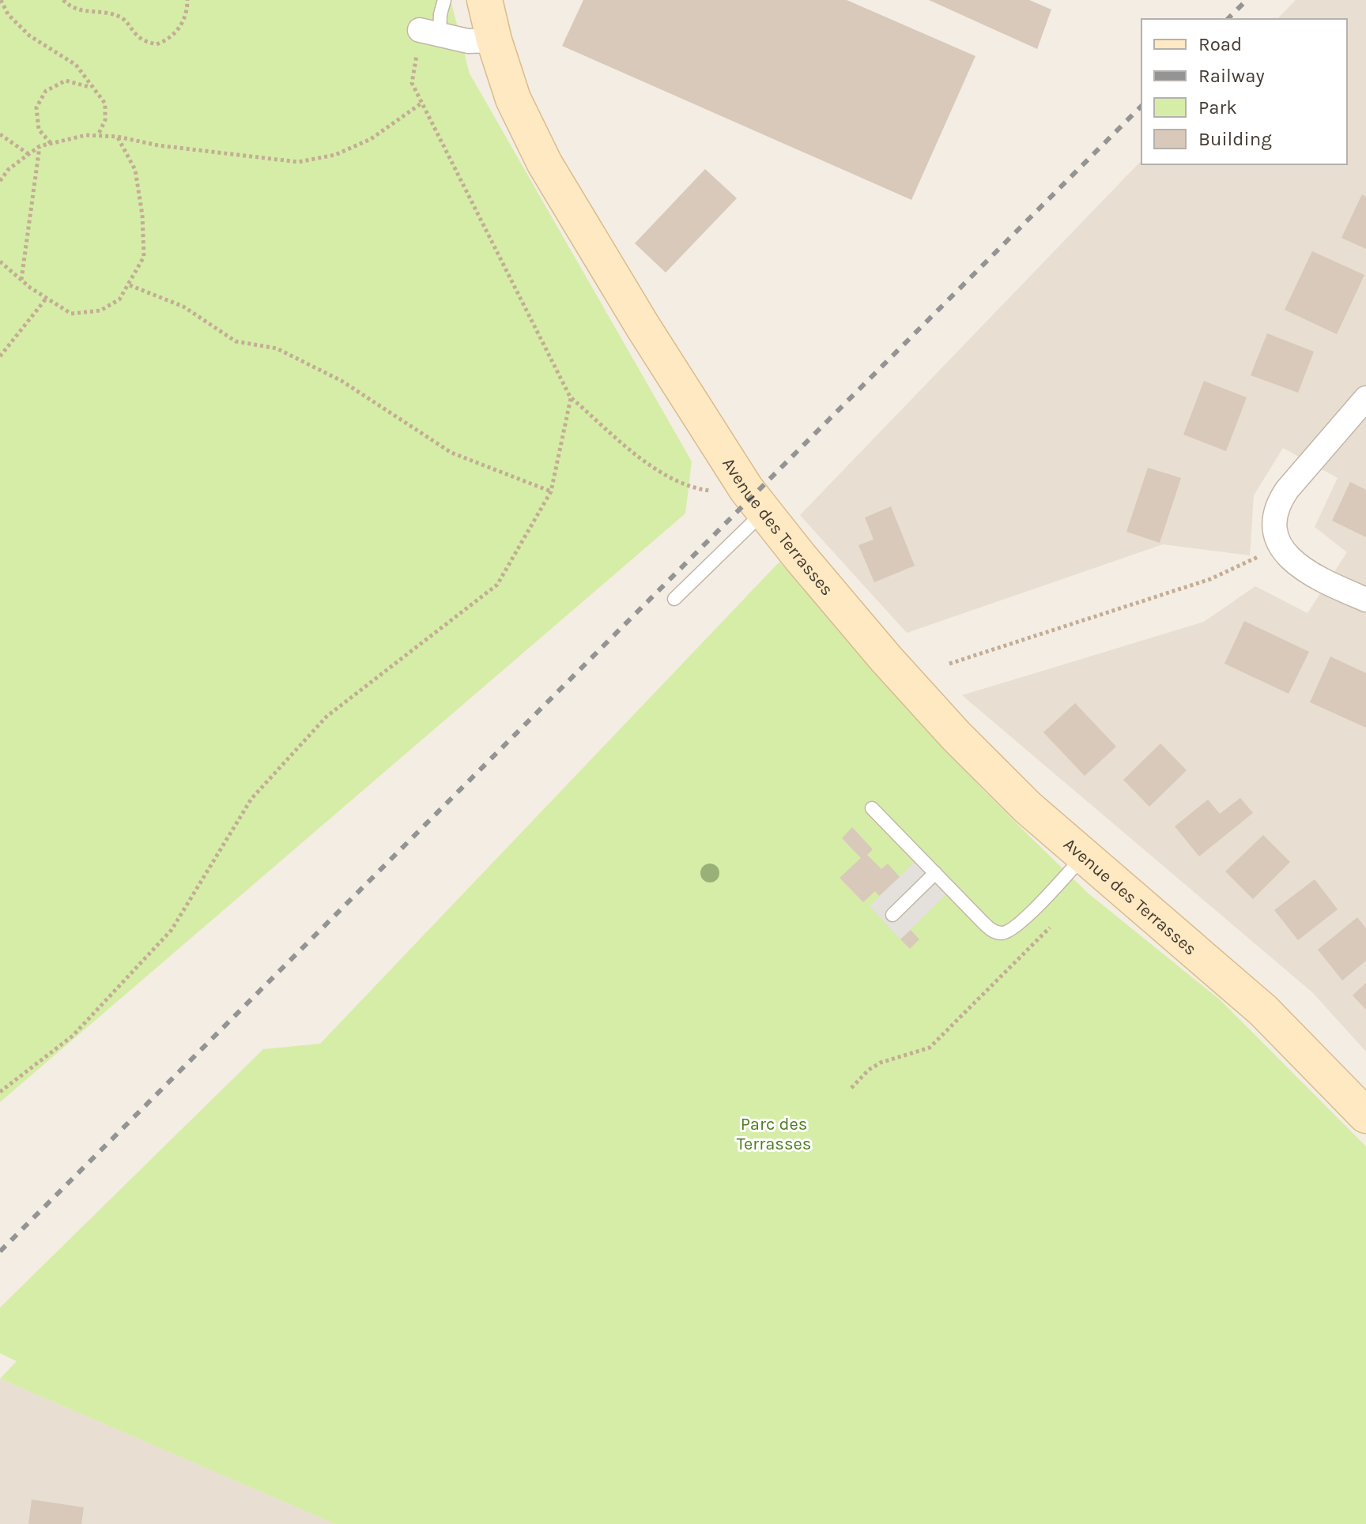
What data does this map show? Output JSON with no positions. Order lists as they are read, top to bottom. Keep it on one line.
{"streets":{"street":["Avenue des Terrasses"]},"parks":["Parc des Terrasses"],"legend":["Road","Railway","Park","Building"]}
